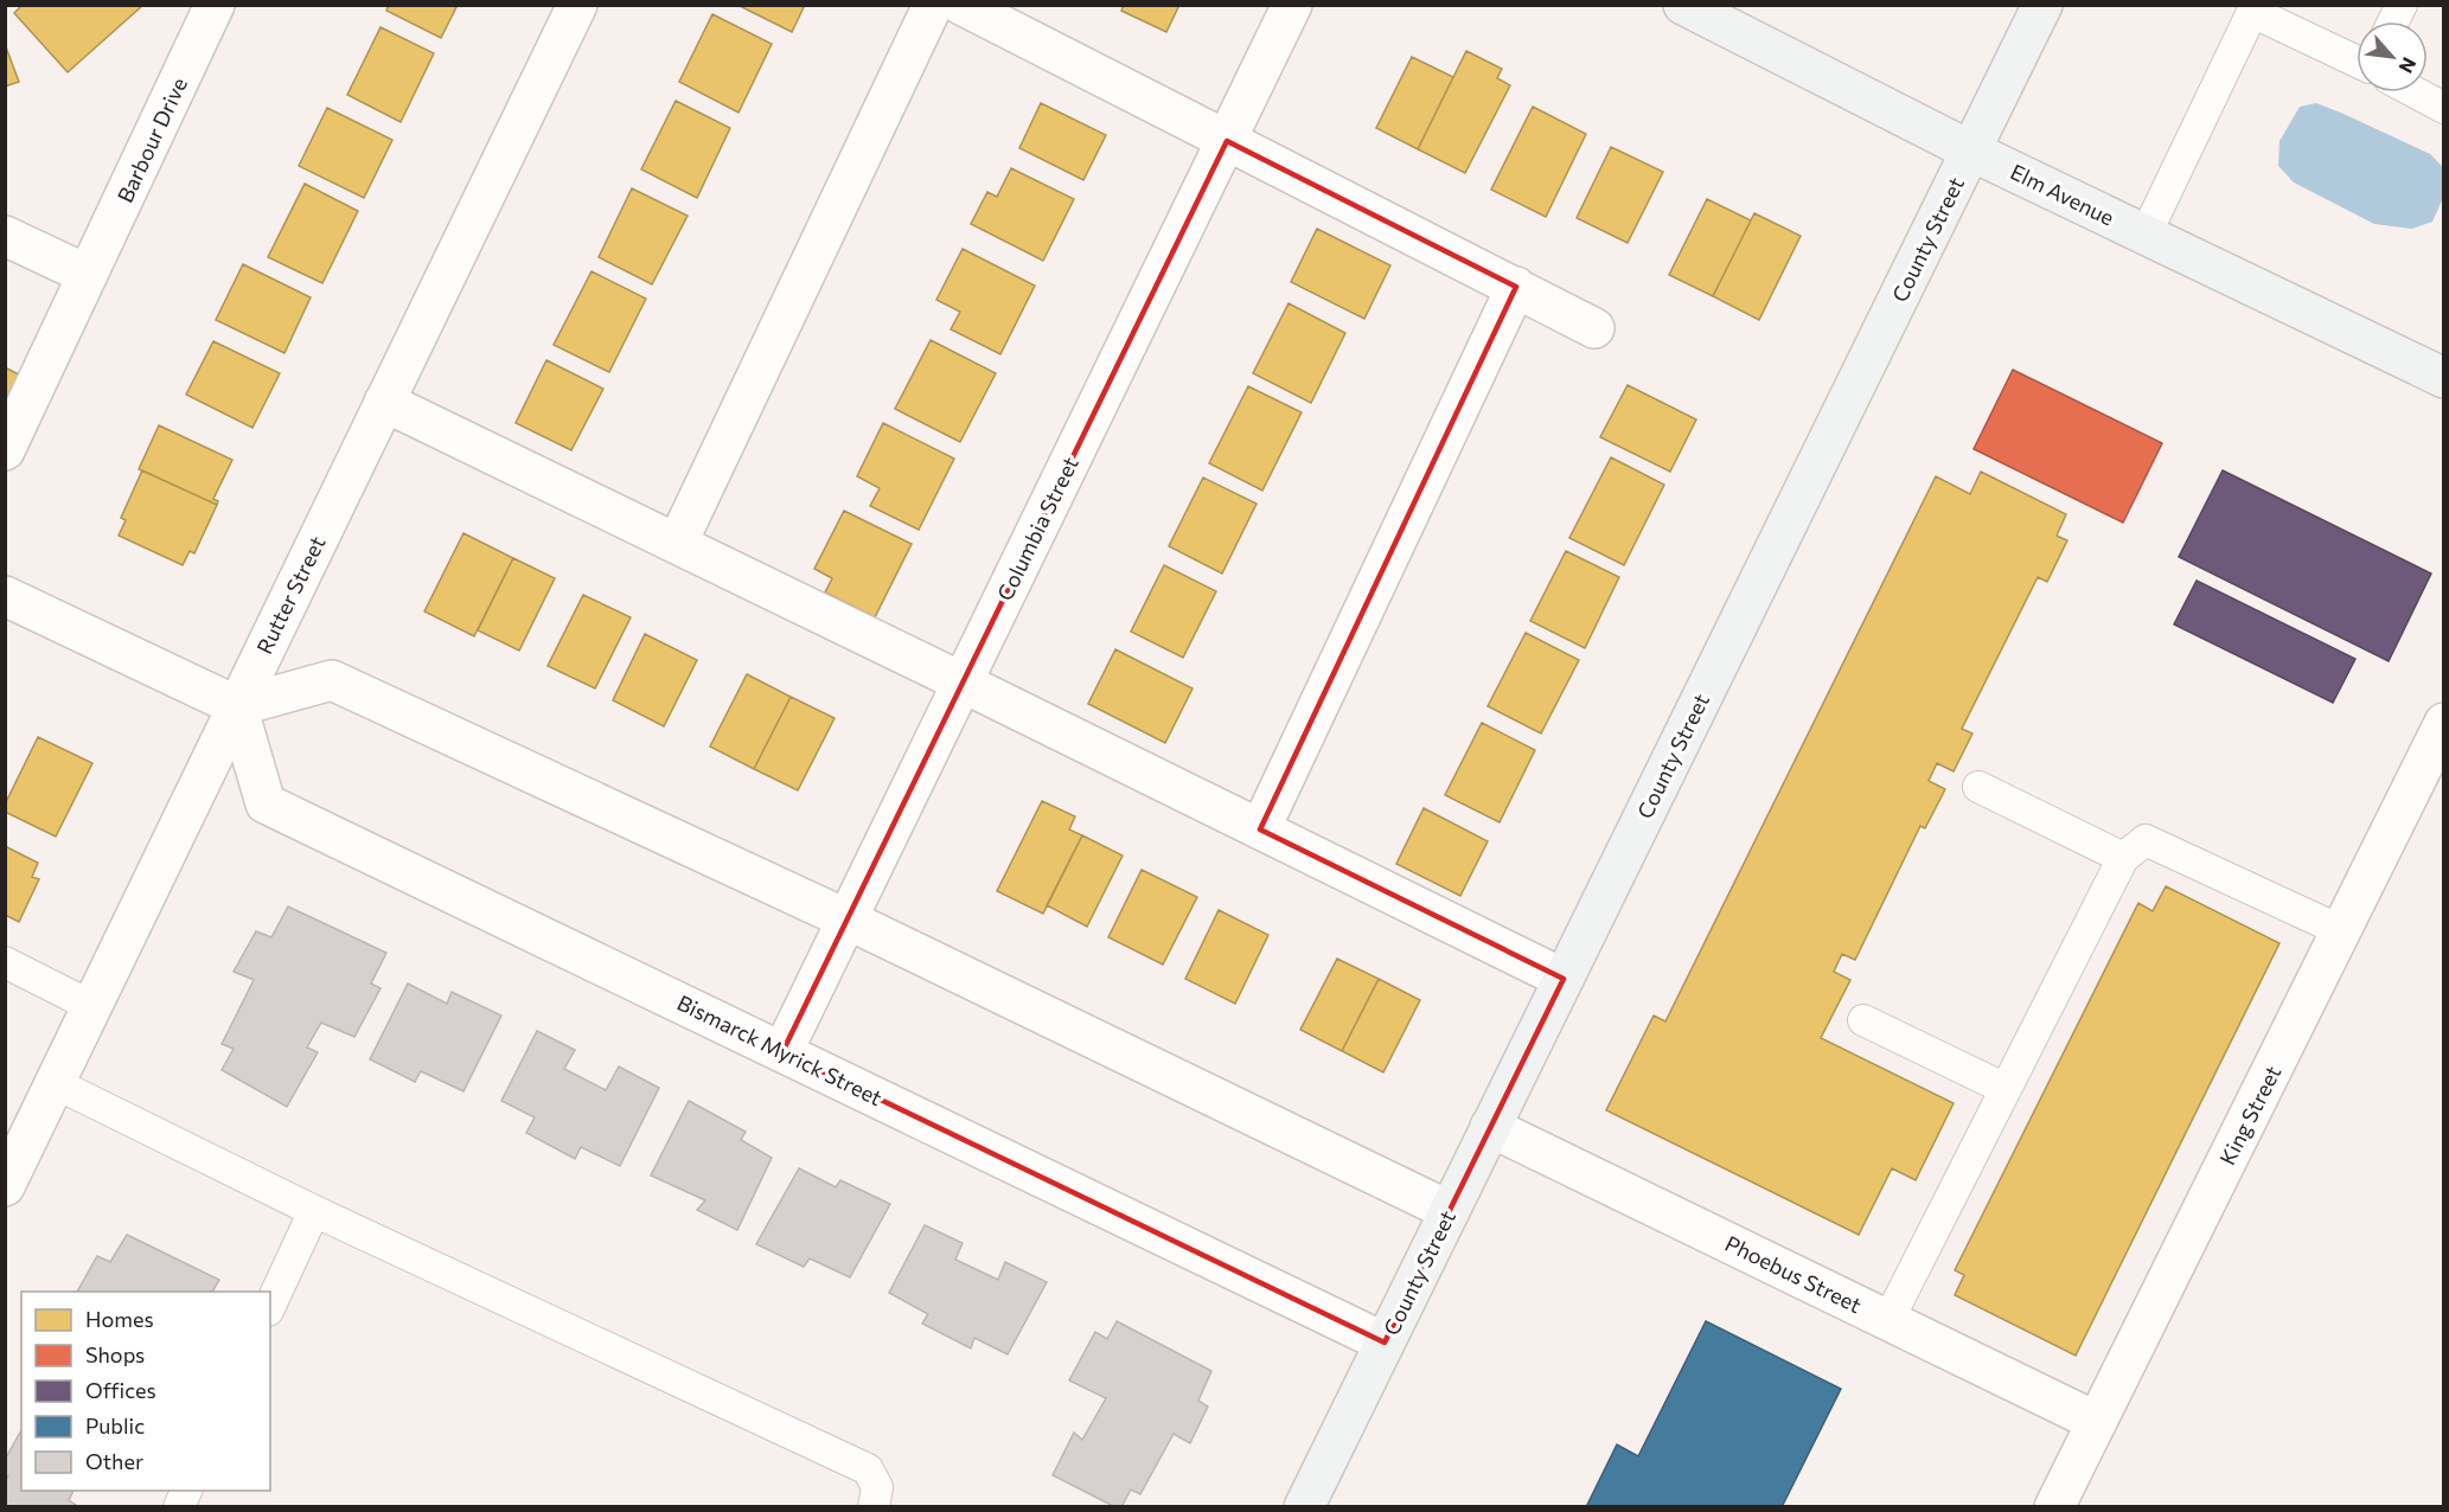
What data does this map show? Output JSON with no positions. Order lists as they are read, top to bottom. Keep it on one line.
{"streets":{"street":["Barbour Drive","Elm Avenue","County Street","Columbia Street","Rutter Street","Bismarck Myrick Street","King Street","Phoebus Street"]},"crossings":[["Elm Avenue","County Street"],["County Street","Bismarck Myrick Street"],["County Street","Phoebus Street"],["Columbia Street","Bismarck Myrick Street"],["Rutter Street","Bismarck Myrick Street"],["King Street","Phoebus Street"]],"legend":["Homes","Shops","Offices","Public","Other"],"north":"bottom right"}
